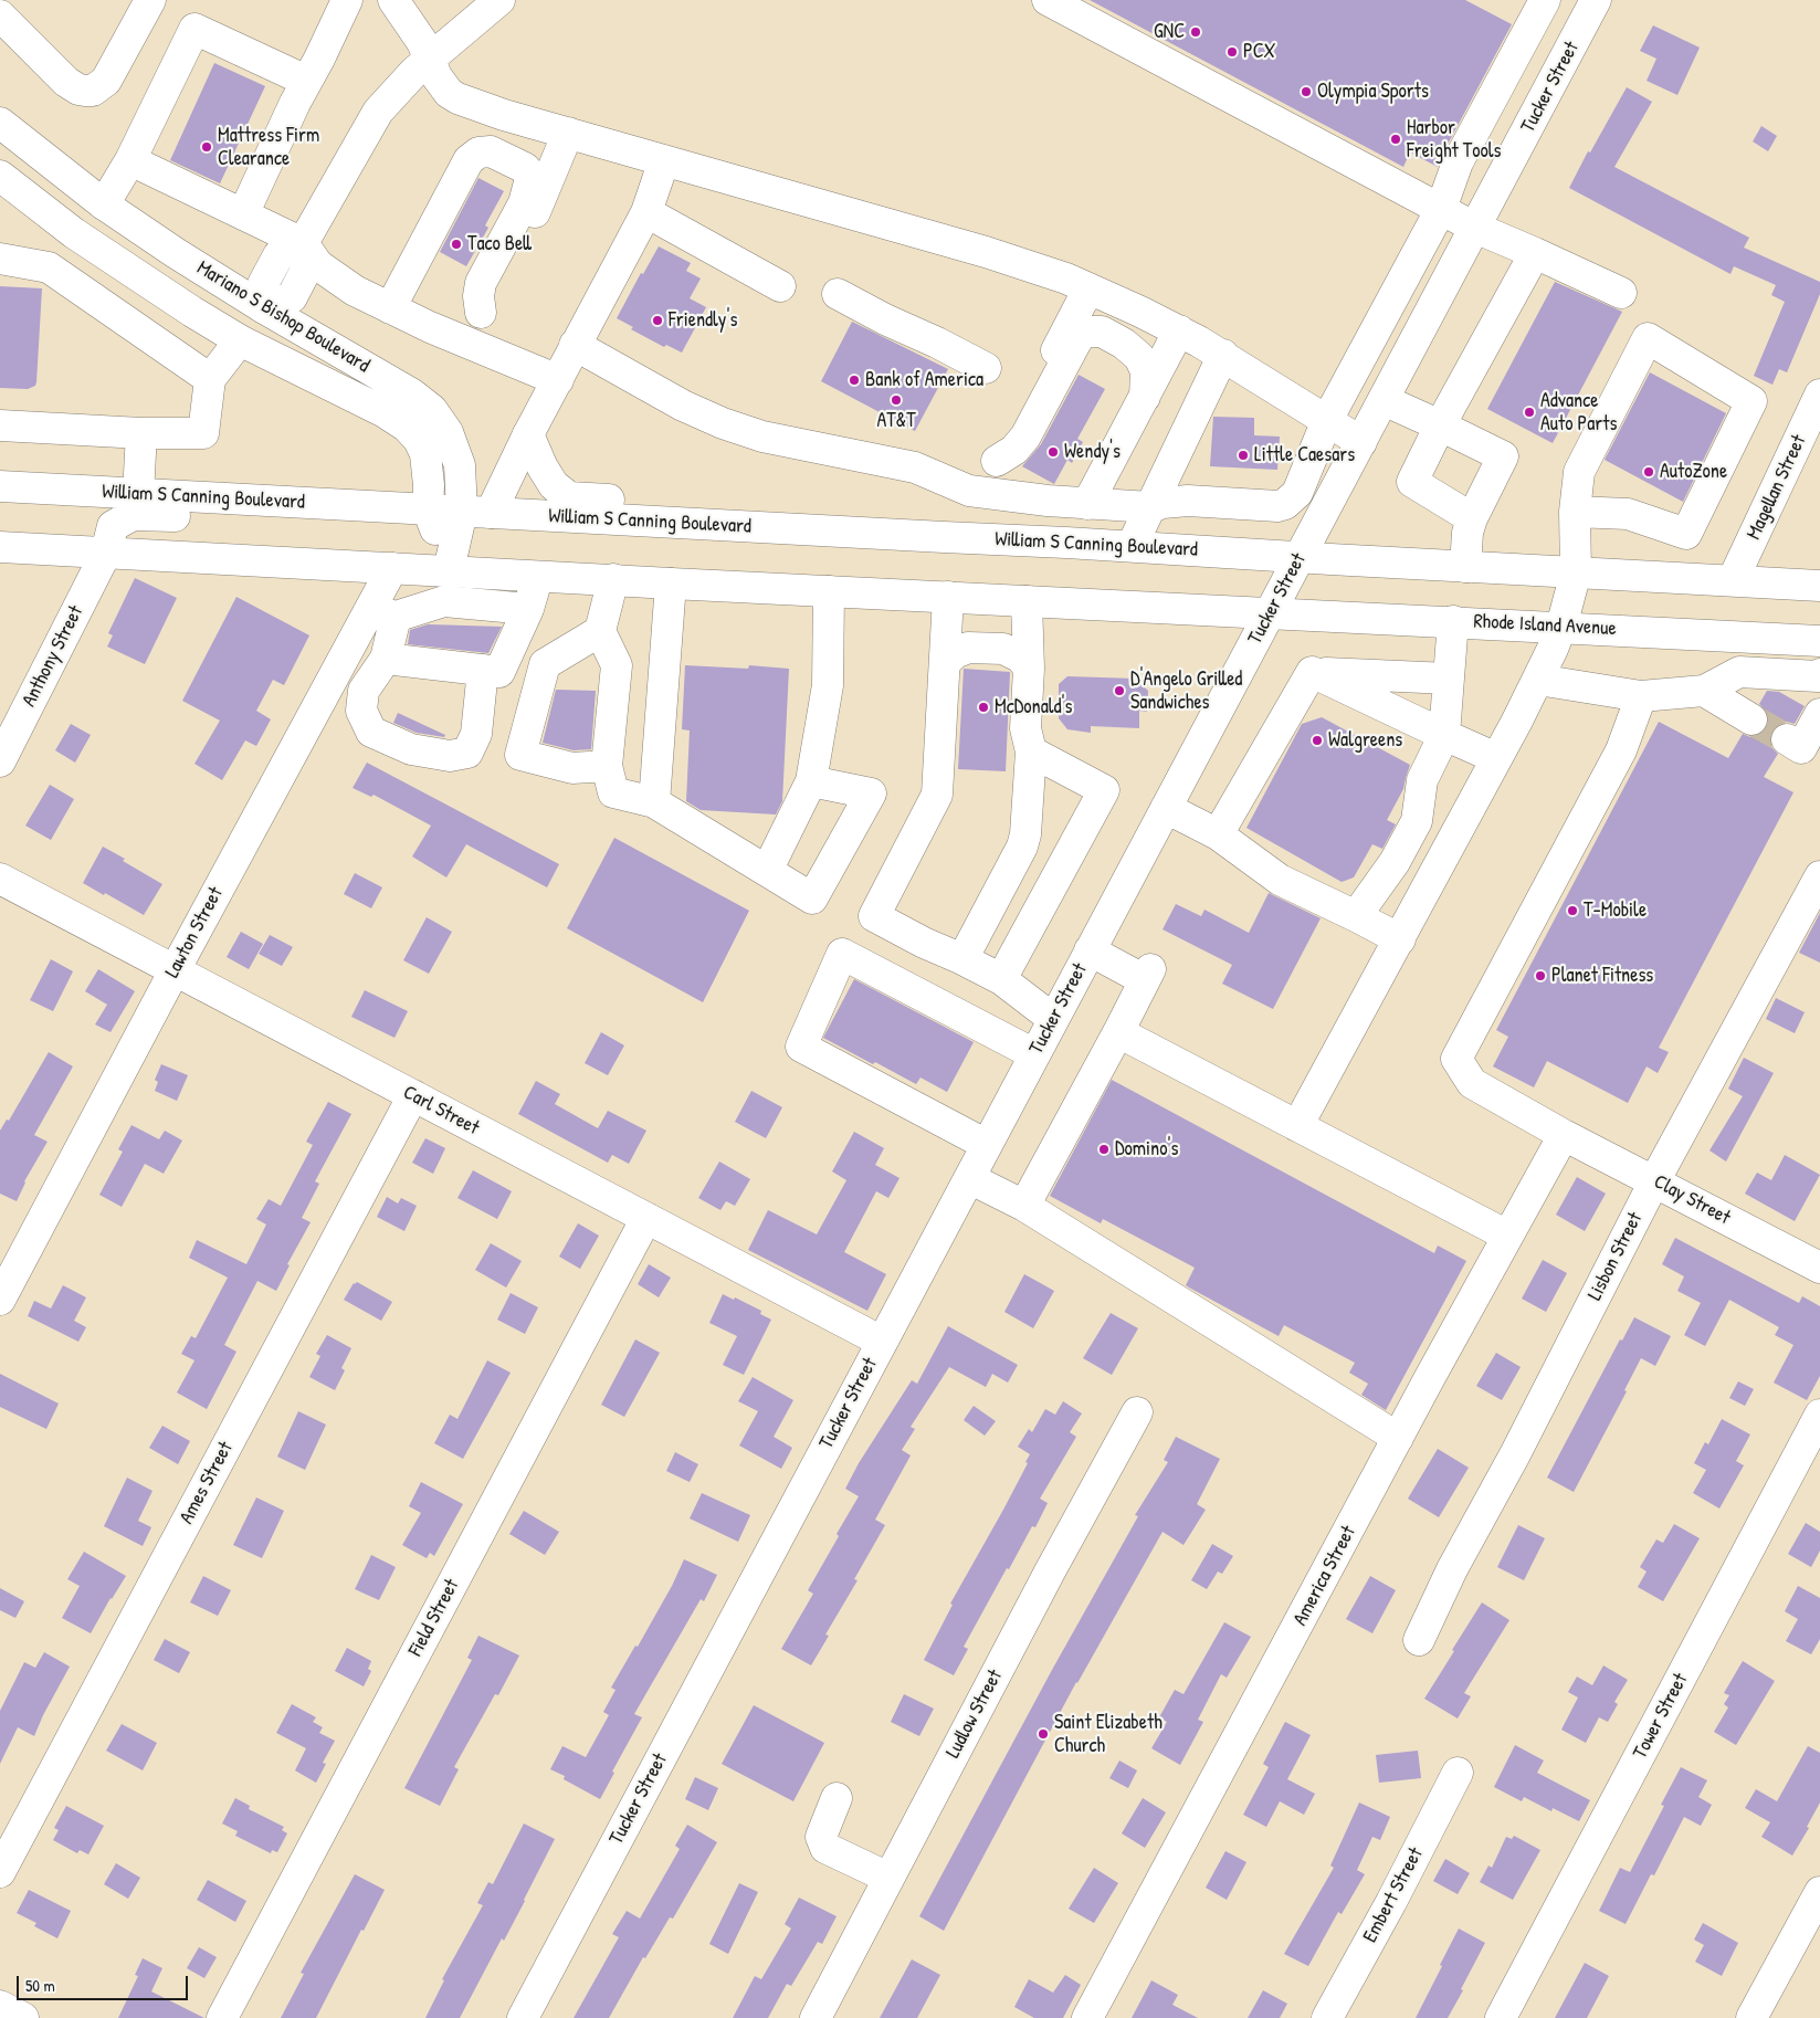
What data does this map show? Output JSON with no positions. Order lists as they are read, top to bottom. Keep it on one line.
{"streets":{"street":["Tucker Street","Mariano S Bishop Boulevard","Magellan Street","William S Canning Boulevard","Rhode Island Avenue","Anthony Street","Lawton Street","Carl Street","Clay Street","Lisbon Street","Ames Street","America Street","Field Street","Ludlow Street","Tower Street","Embert Street"]},"crossings":[["Tucker Street","William S Canning Boulevard"],["Tucker Street","Rhode Island Avenue"],["Tucker Street","Carl Street"],["Mariano S Bishop Boulevard","William S Canning Boulevard"],["William S Canning Boulevard","Anthony Street"],["Lawton Street","Carl Street"],["Carl Street","Ames Street"],["Carl Street","Field Street"],["Clay Street","Lisbon Street"],["Clay Street","America Street"]],"places":["GNC","PCX","Olympia Sports","Harbor Freight Tools","Mattress Firm Clearance","Taco Bell","Friendly's","Bank of America","AT&T","Advance Auto Parts","Wendy's","Little Caesars","AutoZone","D'Angelo Grilled Sandwiches","McDonald's","Walgreens","T-Mobile","Planet Fitness","Domino's","Saint Elizabeth Church"],"scale_bar":"50 m"}
